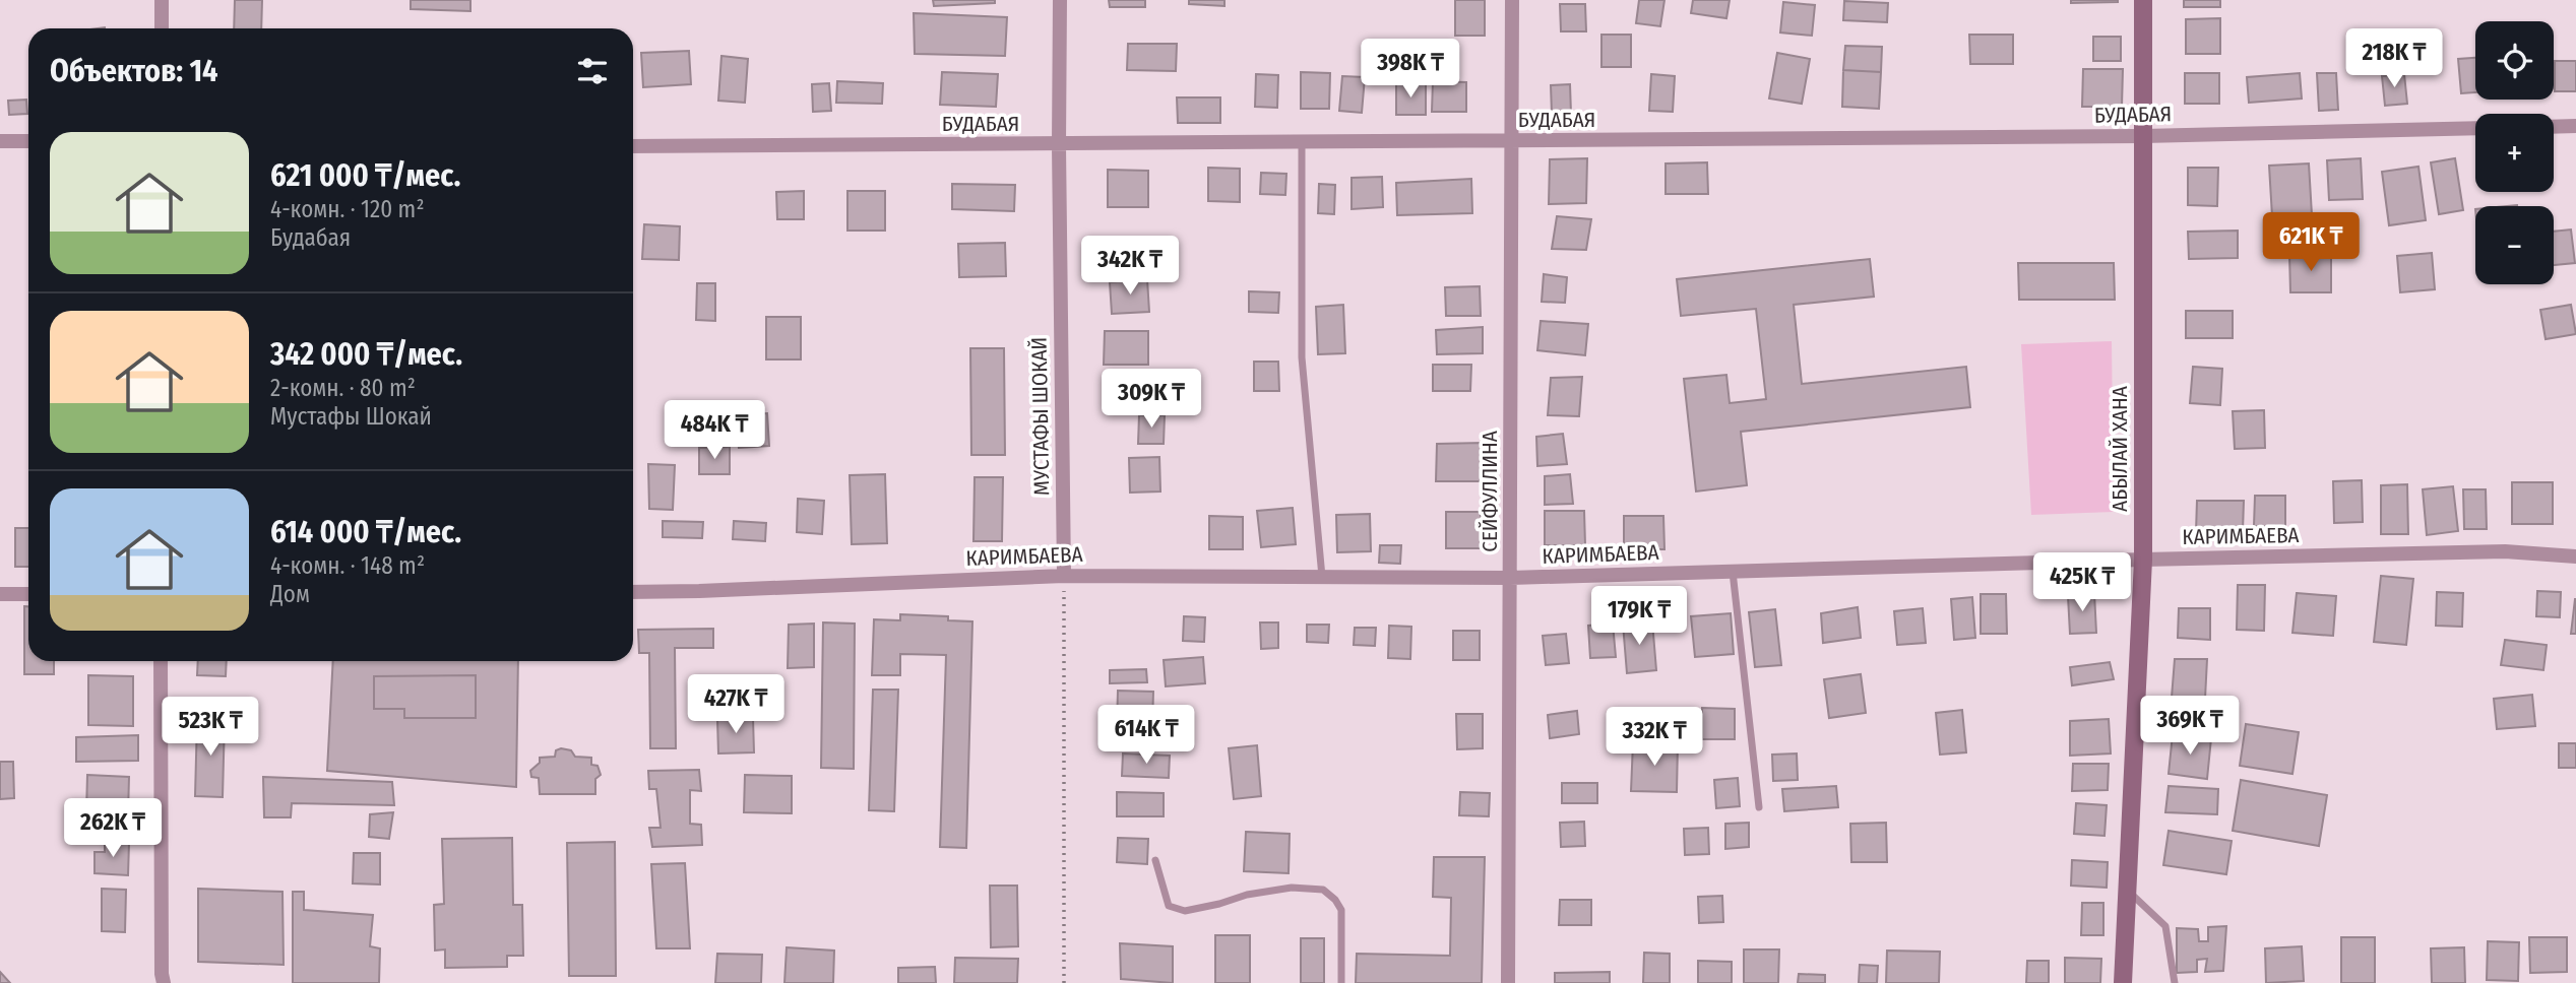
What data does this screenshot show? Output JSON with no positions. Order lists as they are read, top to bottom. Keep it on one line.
{"streets":{"main road":["АБЫЛАЙ ХАНА"],"street":["БУДАБАЯ","МУСТАФЫ ШОКАЙ","СЕЙФУЛЛИНА","КАРИМБАЕВА"]},"crossings":[["БУДАБАЯ","МУСТАФЫ ШОКАЙ"],["БУДАБАЯ","АБЫЛАЙ ХАНА"],["БУДАБАЯ","СЕЙФУЛЛИНА"],["МУСТАФЫ ШОКАЙ","КАРИМБАЕВА"],["АБЫЛАЙ ХАНА","КАРИМБАЕВА"],["СЕЙФУЛЛИНА","КАРИМБАЕВА"]],"page":{"map_buttons":["+","−"],"price":["218K ₸","398K ₸","621K ₸","342K ₸","309K ₸","484K ₸","425K ₸","179K ₸","427K ₸","369K ₸","523K ₸","614K ₸","332K ₸","262K ₸"],"heading":"Объектов: 14","list":[{"name":"621 000 ₸/мес.","note":"4-комн. · 120 m² · Будабая"},{"name":"342 000 ₸/мес.","note":"2-комн. · 80 m² · Мустафы Шокай"},{"name":"614 000 ₸/мес.","note":"4-комн. · 148 m² · Дом"}]}}
